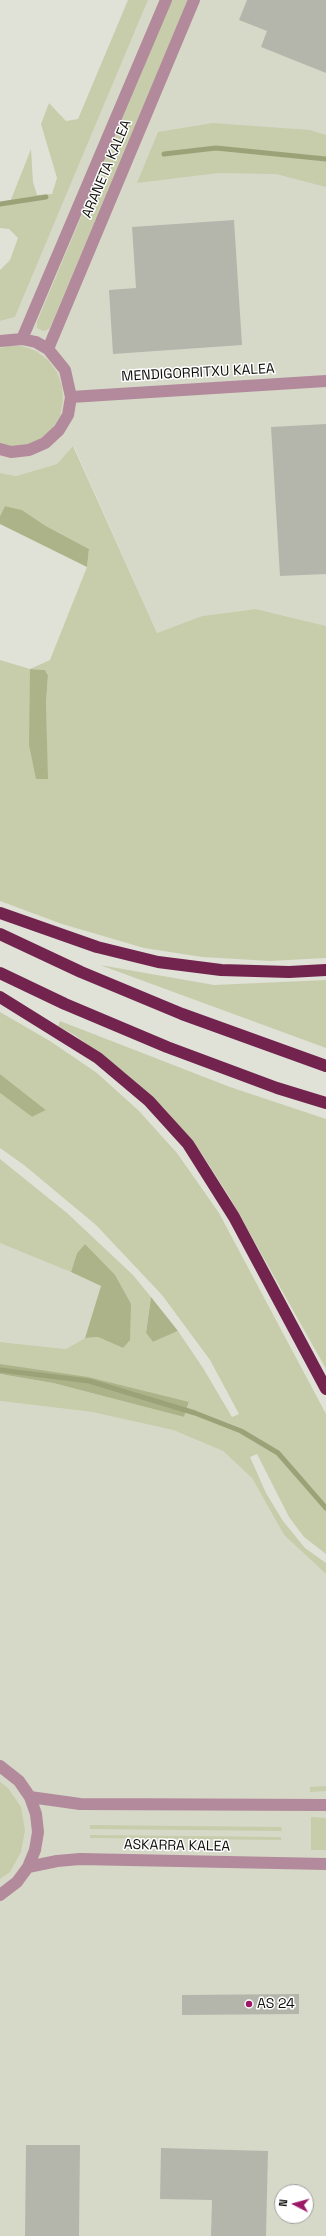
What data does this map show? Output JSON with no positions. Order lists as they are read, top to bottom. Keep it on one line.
{"streets":{"street":["ARANETA KALEA","MENDIGORRITXU KALEA","ASKARRA KALEA"]},"places":["AS 24"],"north":"left"}
